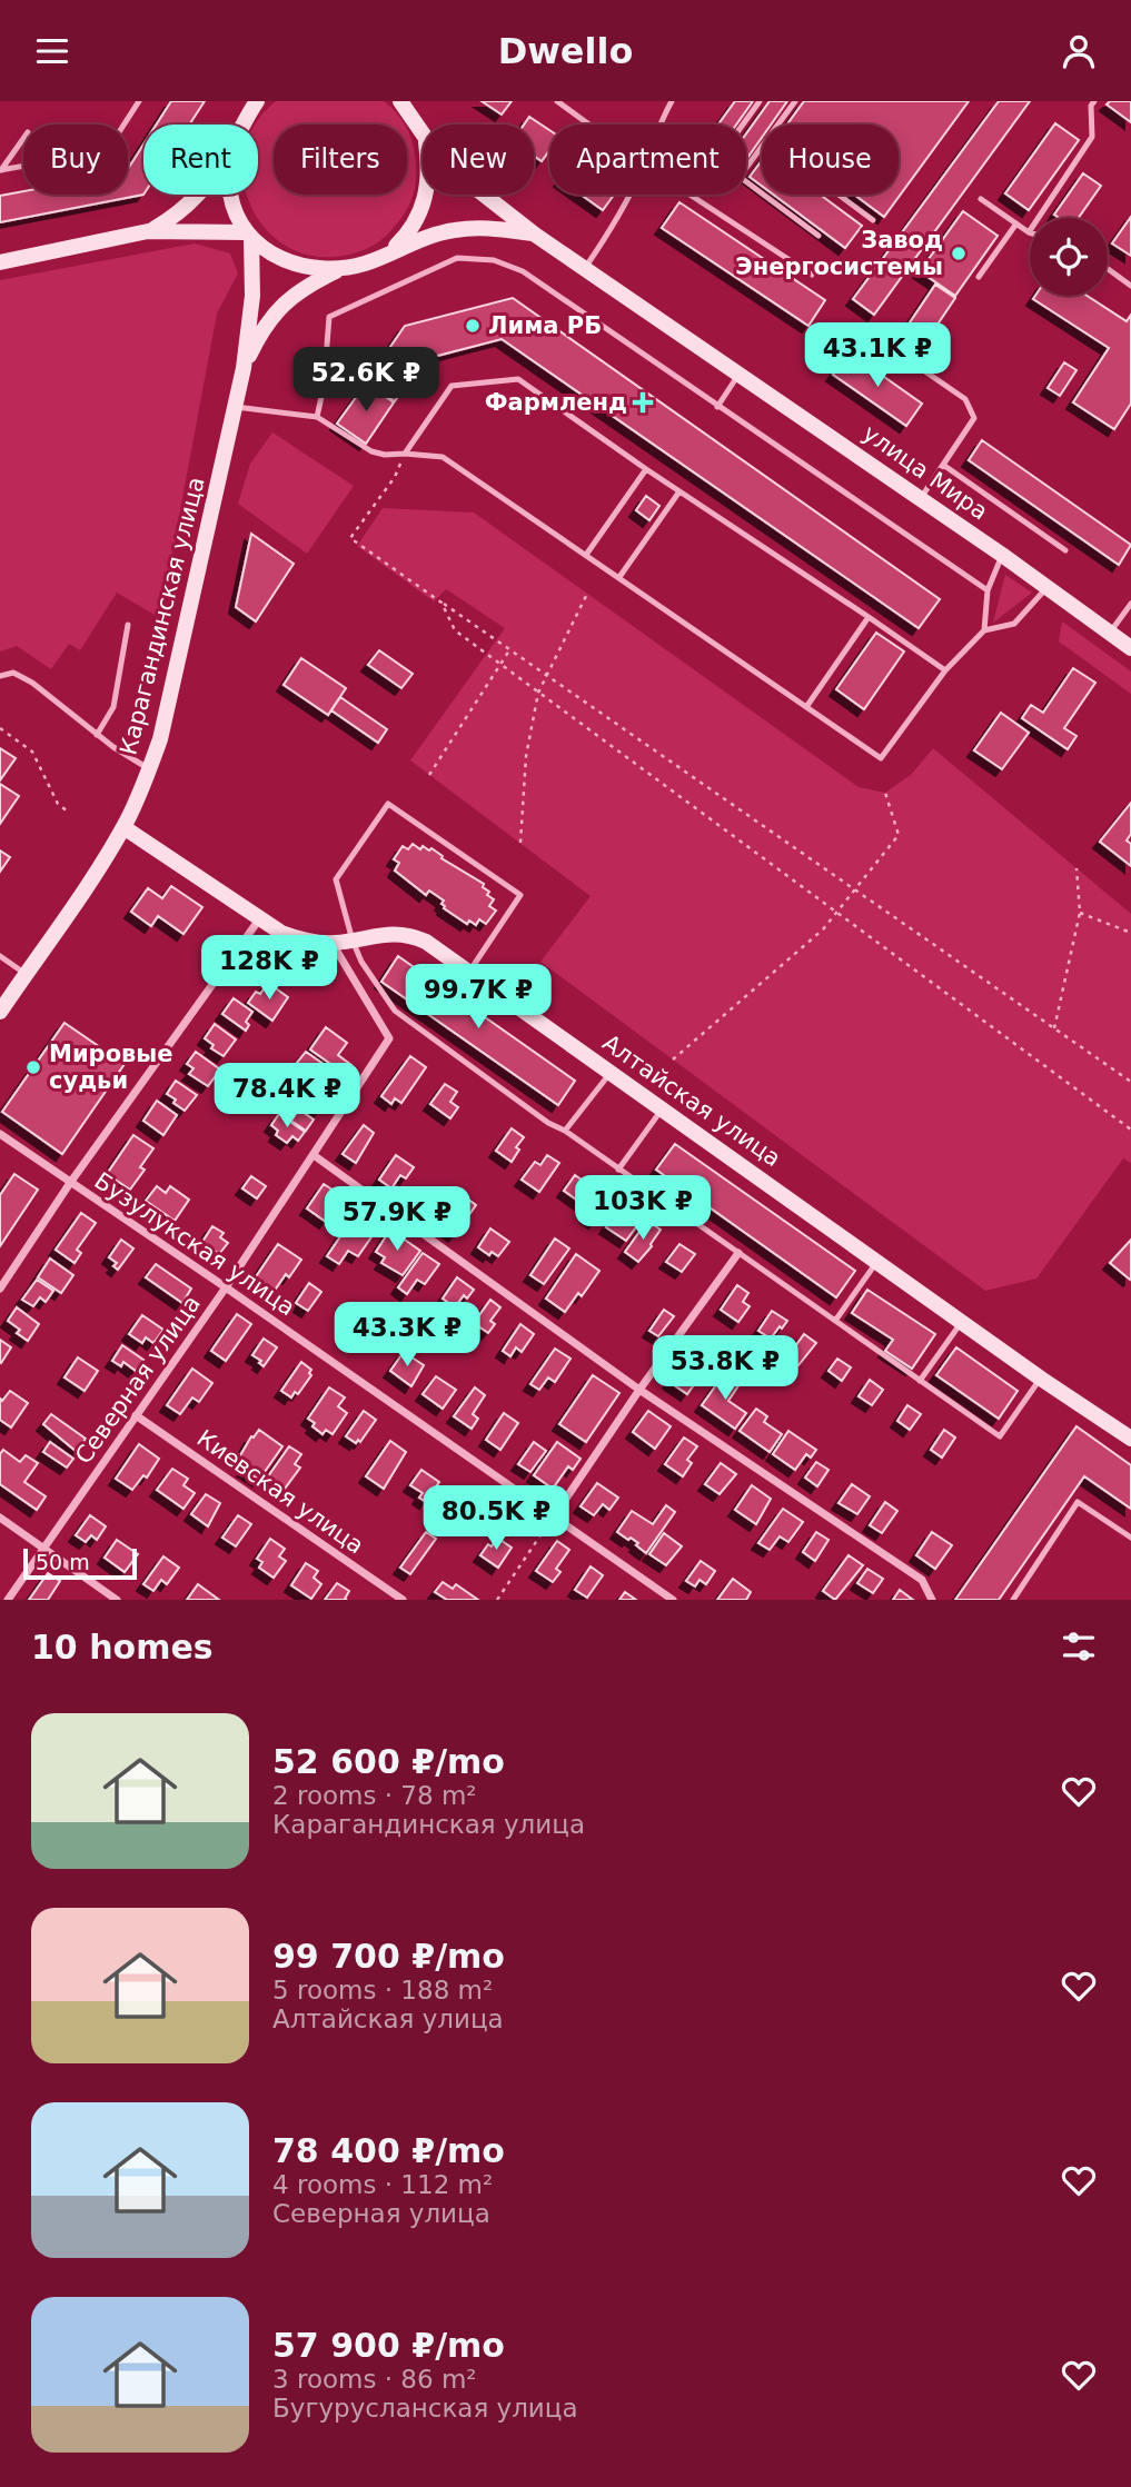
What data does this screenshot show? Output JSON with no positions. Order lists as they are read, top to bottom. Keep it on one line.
{"streets":{"main road":["улица Мира","Карагандинская улица","Алтайская улица"],"street":["Бузулукская улица","Северная улица","Киевская улица"]},"crossings":[["Карагандинская улица","Алтайская улица"],["Алтайская улица","Северная улица"],["Бузулукская улица","Северная улица"],["Северная улица","Киевская улица"]],"places":{"other":["Завод Энергосистемы","Лима РБ","Мировые судьи"],"health":["Фармленд"]},"scale_bar":"50 m","page":{"header":"Dwello","chip":["Buy","Rent","Filters","New","Apartment","House"],"price":["43.1K ₽","52.6K ₽","128K ₽","99.7K ₽","78.4K ₽","103K ₽","57.9K ₽","43.3K ₽","53.8K ₽","80.5K ₽"],"scale":"50 m","heading":"10 homes","list":[{"name":"52 600 ₽/mo","note":"2 rooms · 78 m² · Карагандинская улица"},{"name":"99 700 ₽/mo","note":"5 rooms · 188 m² · Алтайская улица"},{"name":"78 400 ₽/mo","note":"4 rooms · 112 m² · Северная улица"},{"name":"57 900 ₽/mo","note":"3 rooms · 86 m² · Бугурусланская улица"}]}}
